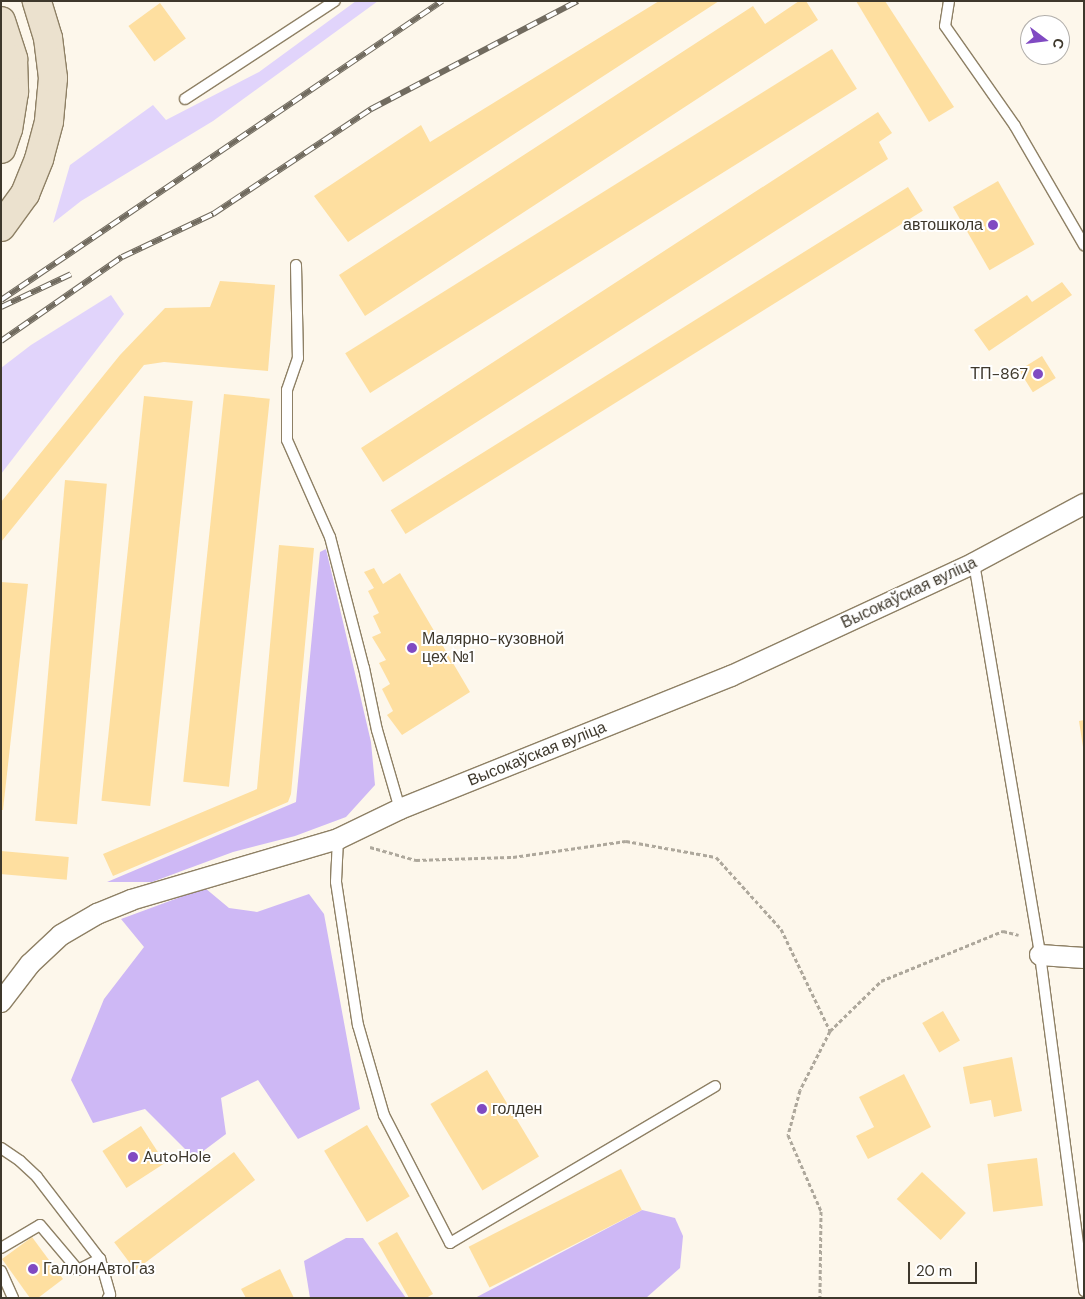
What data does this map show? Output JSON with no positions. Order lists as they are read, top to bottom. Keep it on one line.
{"streets":{"street":["Высокаўская вуліца"]},"places":["автошкола","ТП-867","Малярно-кузовной цех №1","голден","AutoHole","ГаллонАвтоГаз"],"scale_bar":"20 m","north":"right"}
